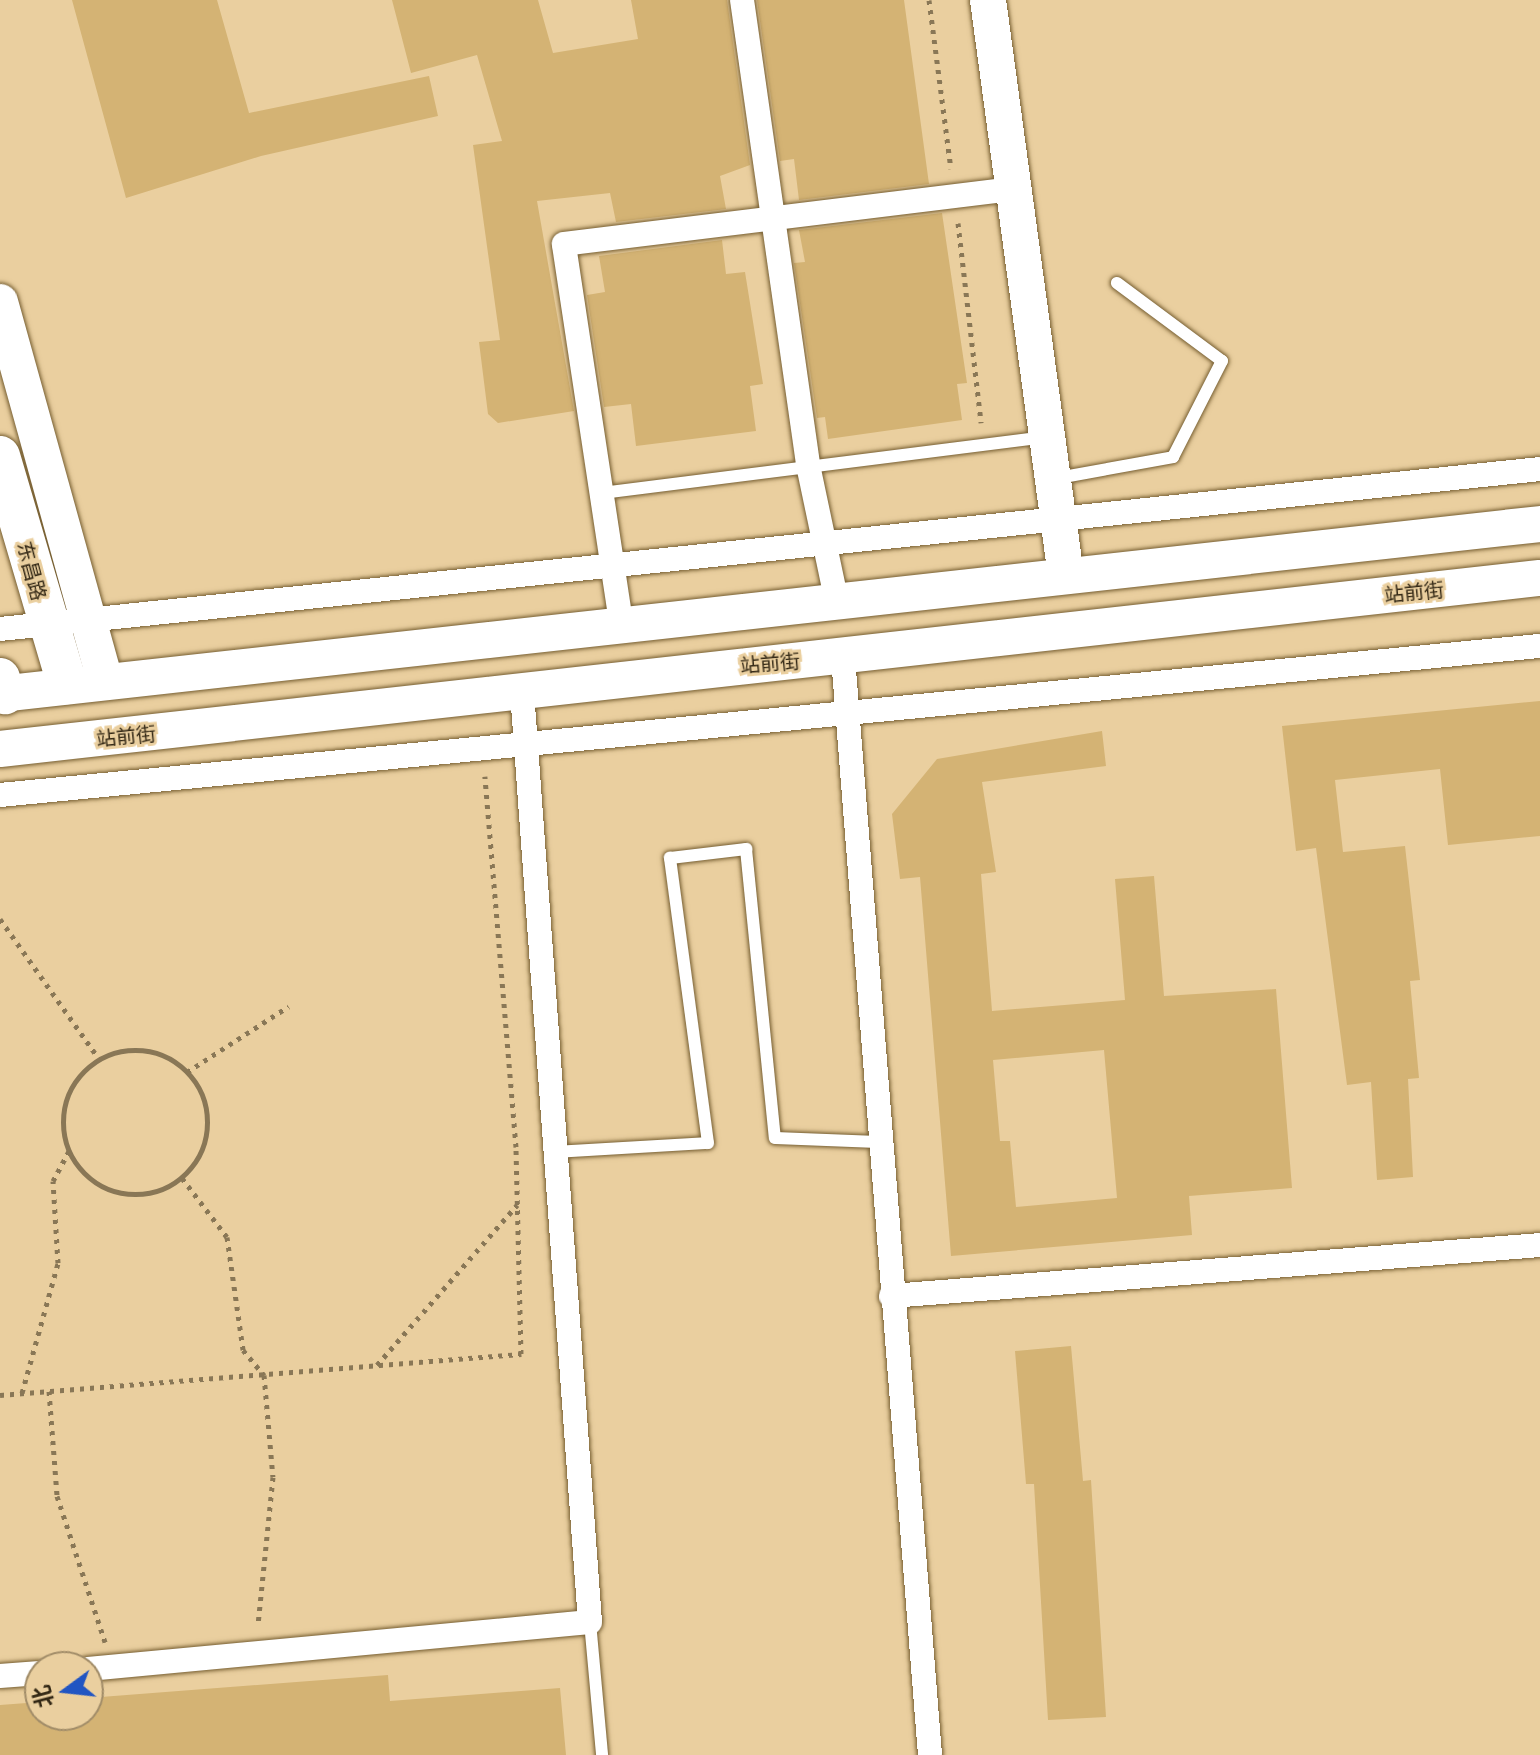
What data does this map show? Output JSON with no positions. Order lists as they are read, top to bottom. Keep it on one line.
{"streets":{"main road":["东昌路","站前街"]},"north":"left"}
